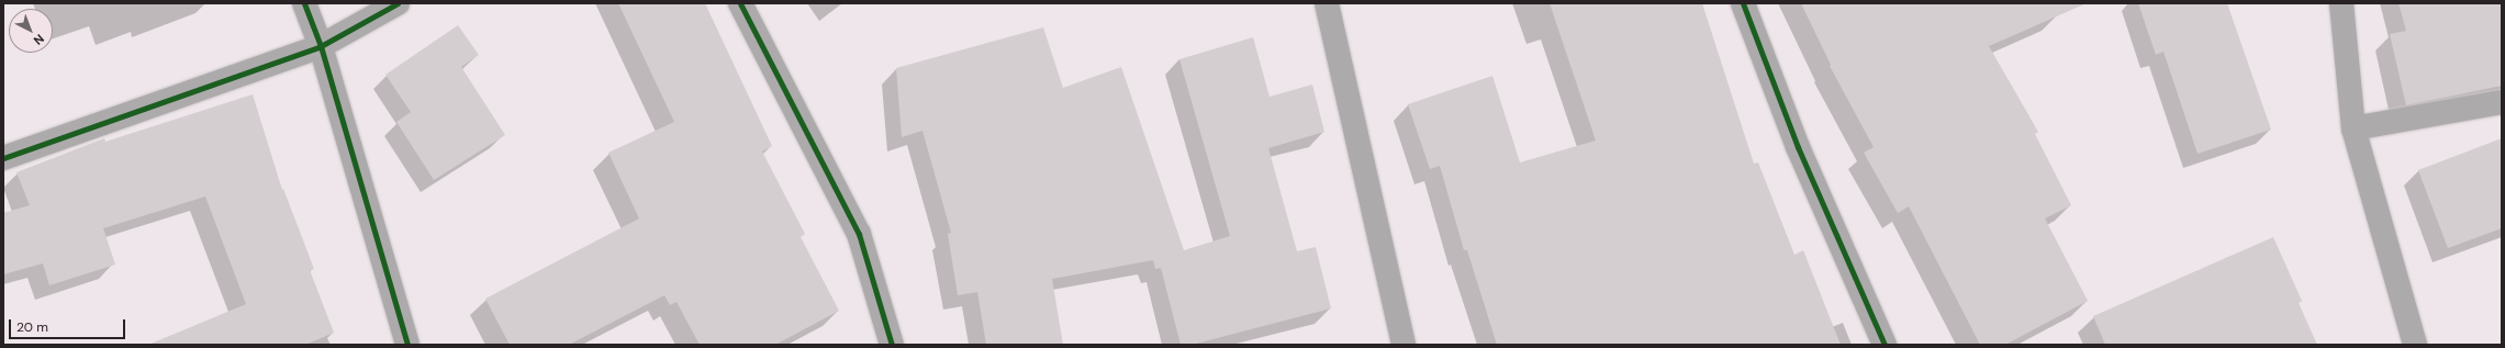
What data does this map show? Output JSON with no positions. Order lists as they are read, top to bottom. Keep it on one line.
{"scale_bar":"20 m","north":"bottom right"}
